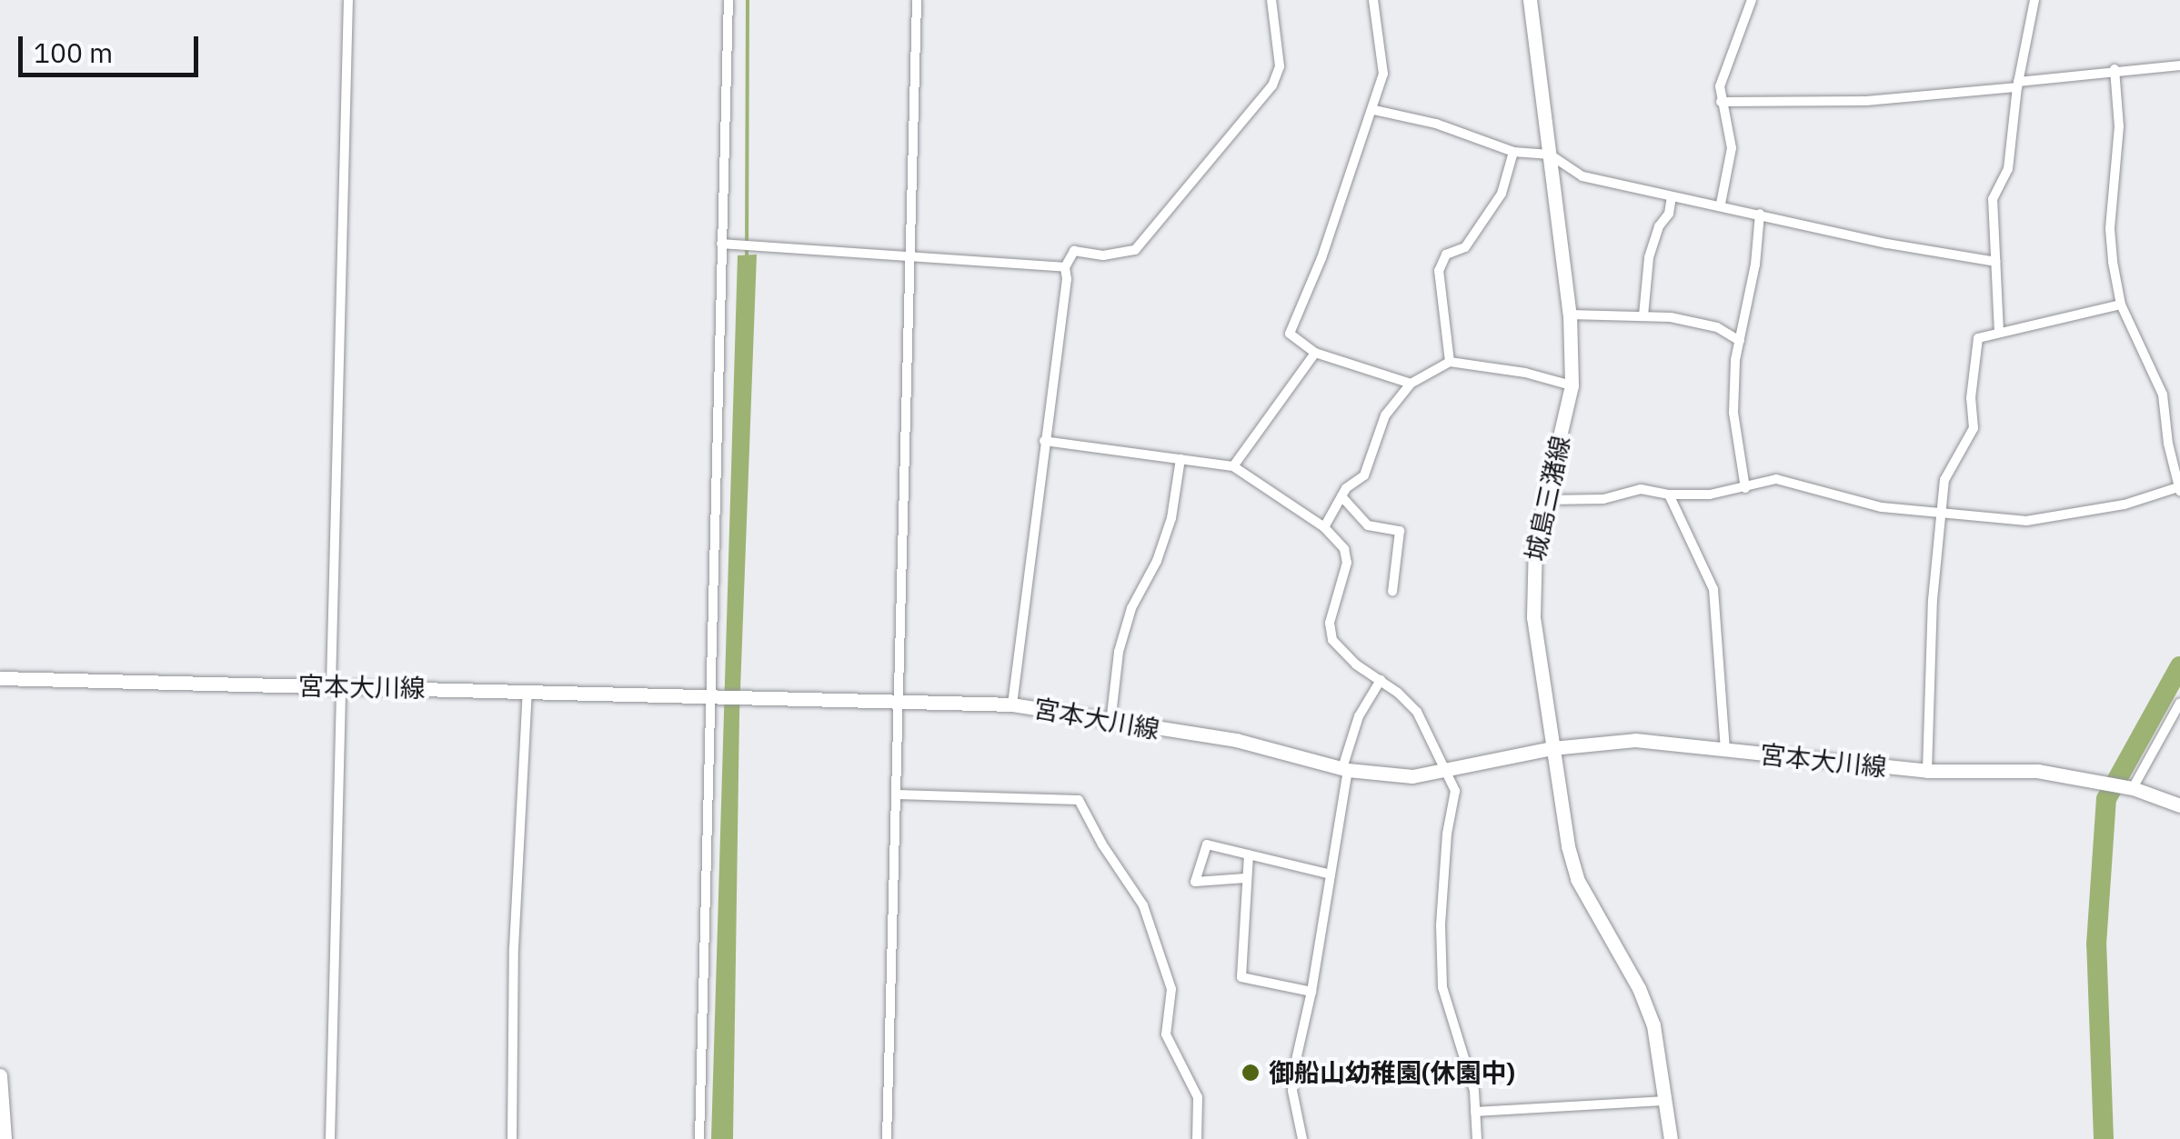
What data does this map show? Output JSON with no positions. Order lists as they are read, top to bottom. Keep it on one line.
{"streets":{"main road":["城島三潴線","宮本大川線"]},"crossings":[["城島三潴線","宮本大川線"]],"places":["御船山幼稚園(休園中)"],"scale_bar":"100 m"}
